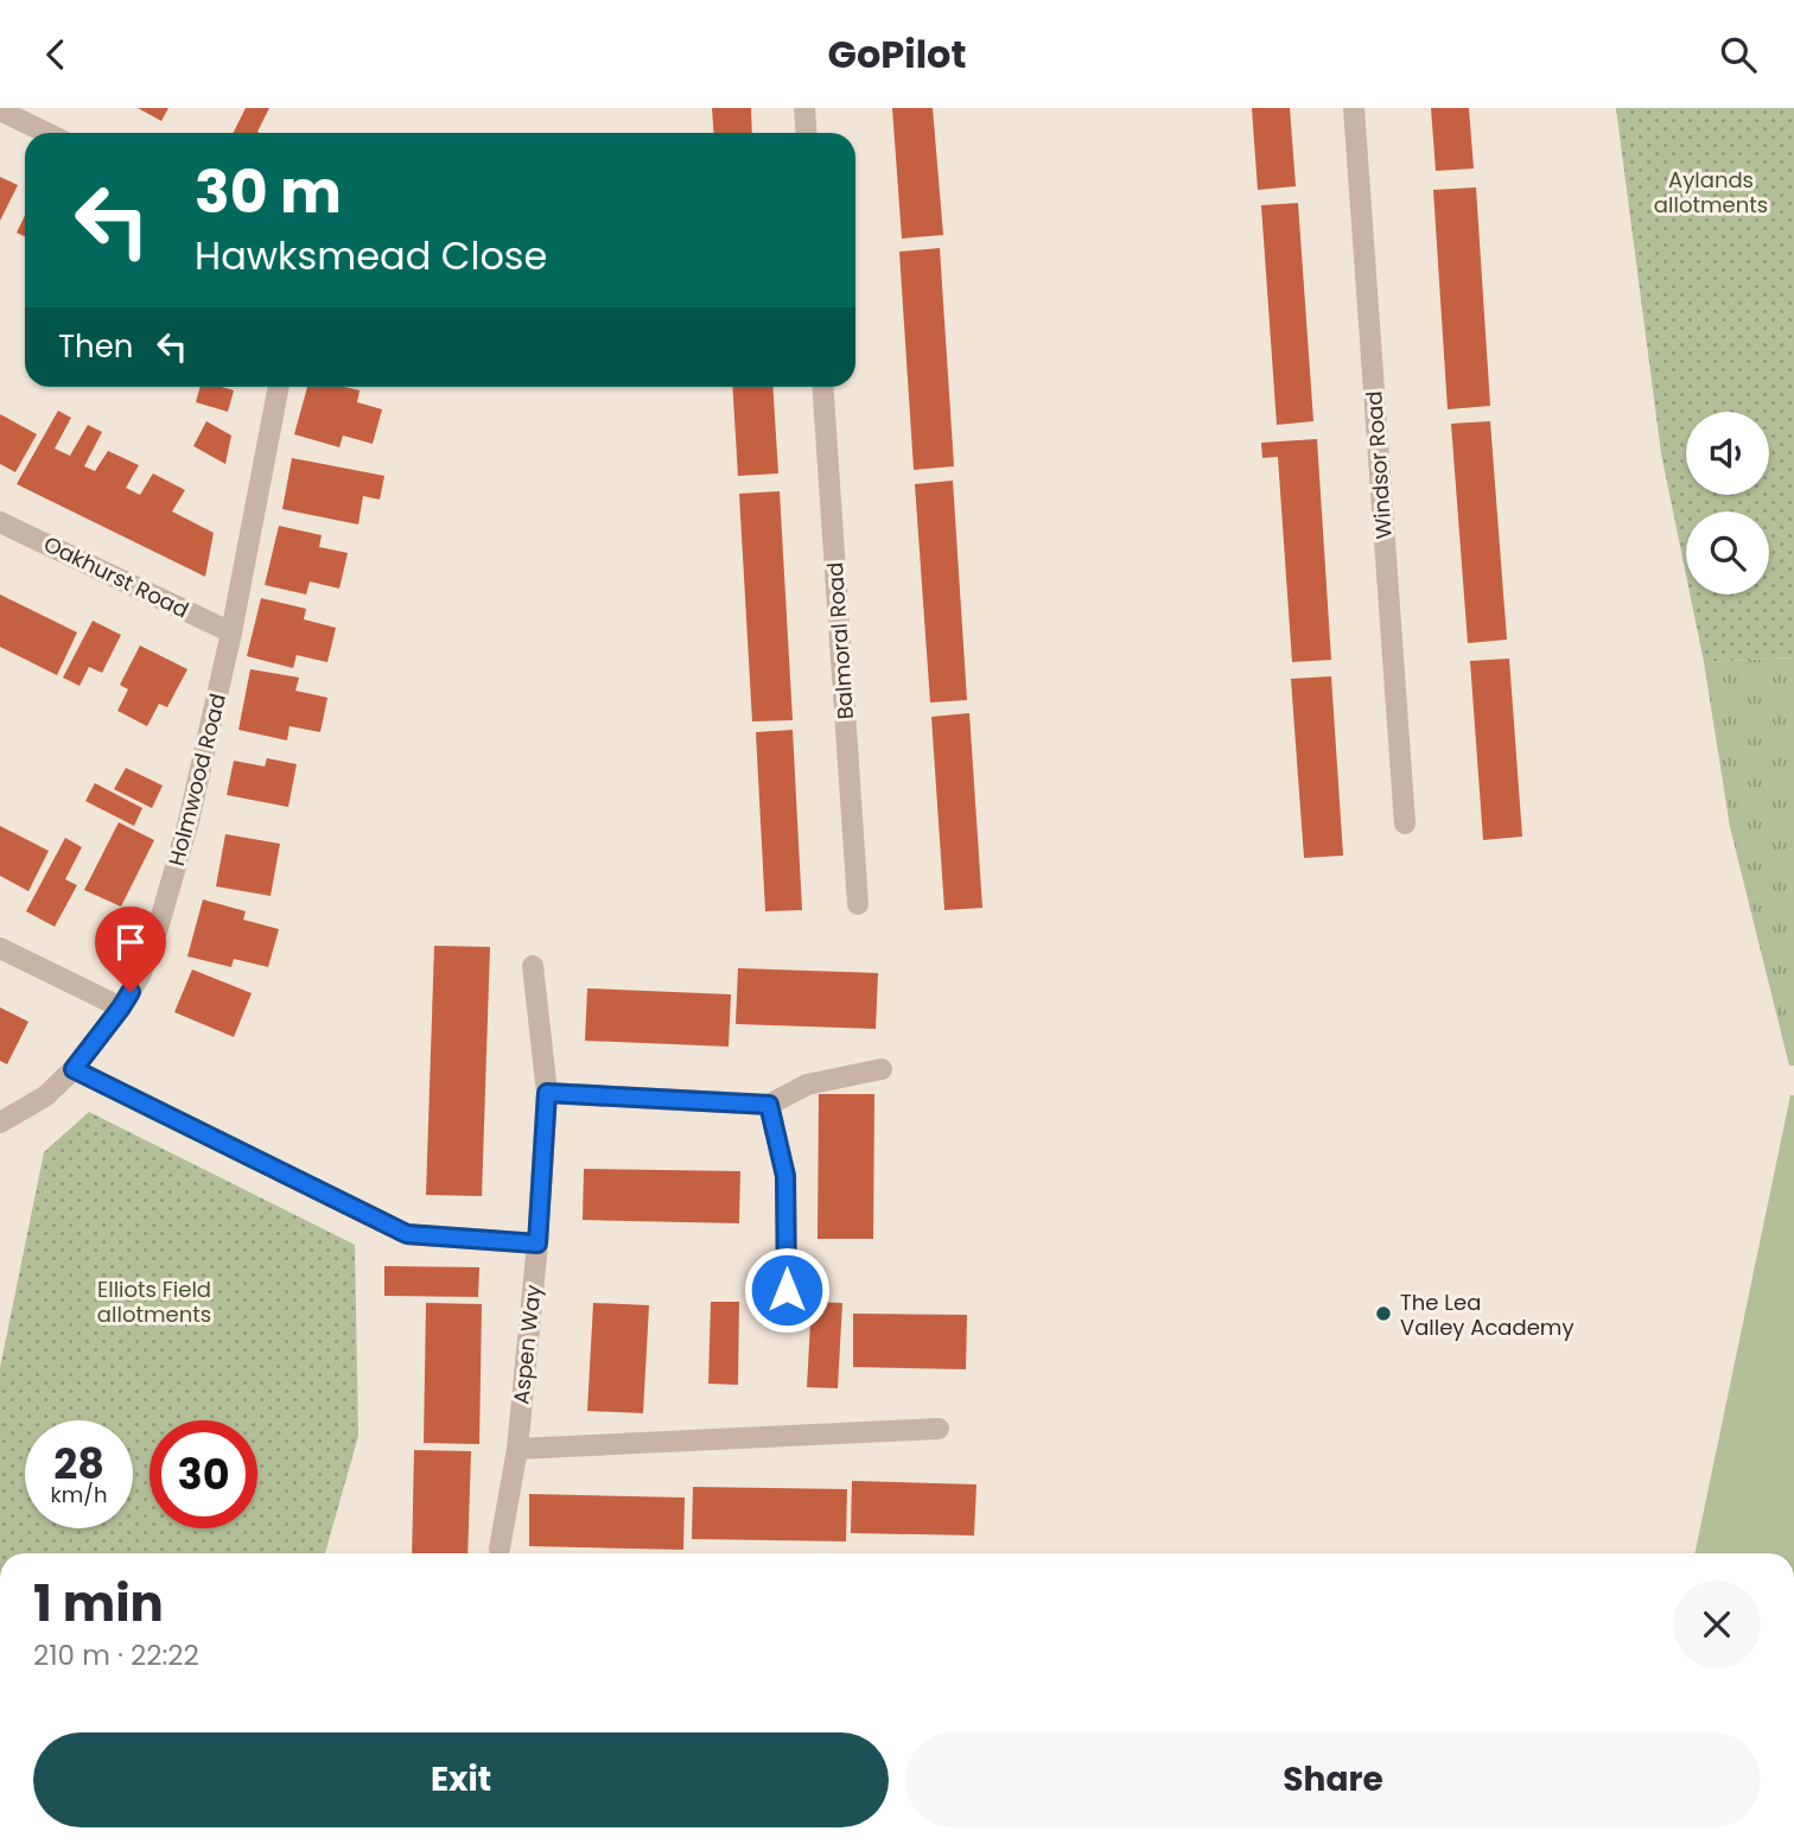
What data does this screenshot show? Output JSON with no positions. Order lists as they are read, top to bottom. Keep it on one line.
{"streets":{"street":["Windsor Road","Oakhurst Road","Balmoral Road","Holmwood Road","Aspen Way"]},"crossings":[["Oakhurst Road","Holmwood Road"]],"parks":["Aylands allotments","Elliots Field allotments"],"places":["The Lea Valley Academy"],"page":{"header":"GoPilot","turn":["30 m","Hawksmead Close"],"then":"Then","speed":"28 km/h","limit":"30","heading":["1 min","210 m · 22:22"],"buttons":["Exit","Share"]}}
